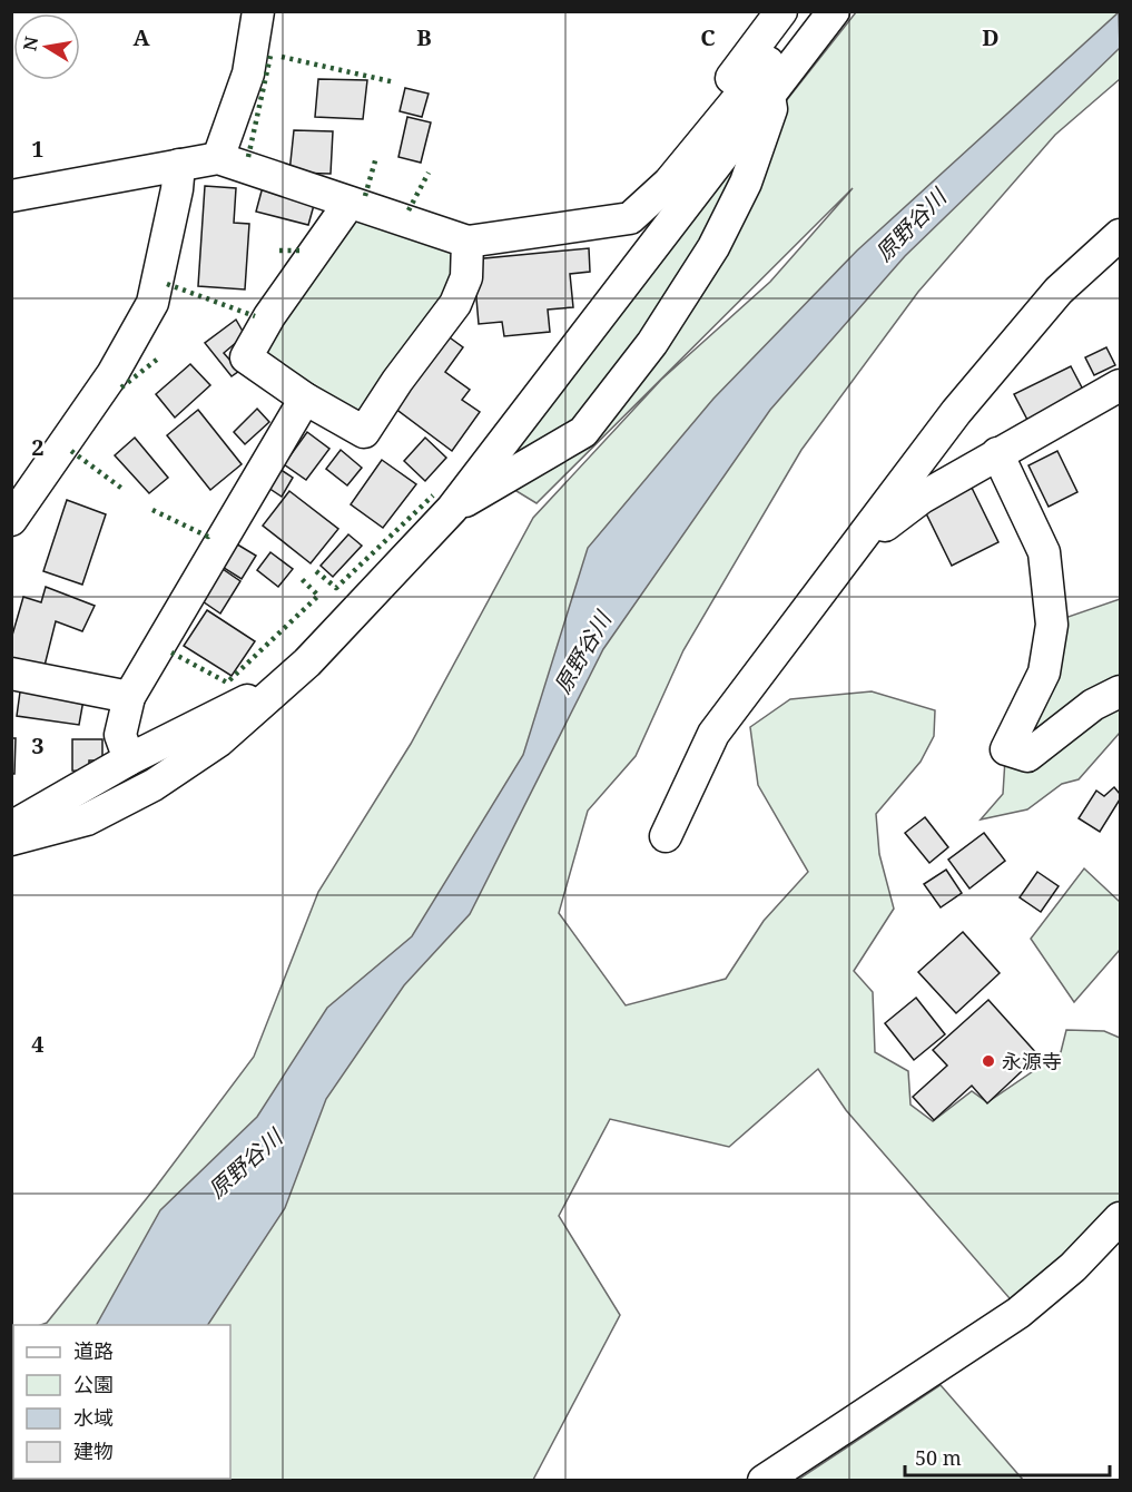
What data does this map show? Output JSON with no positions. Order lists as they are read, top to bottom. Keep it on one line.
{"water":["原野谷川"],"places":["永源寺"],"legend":["道路","公園","水域","建物"],"scale_bar":"50 m","north":"left","grid":{"columns":["A","B","C","D"],"rows":["1","2","3","4"]}}
